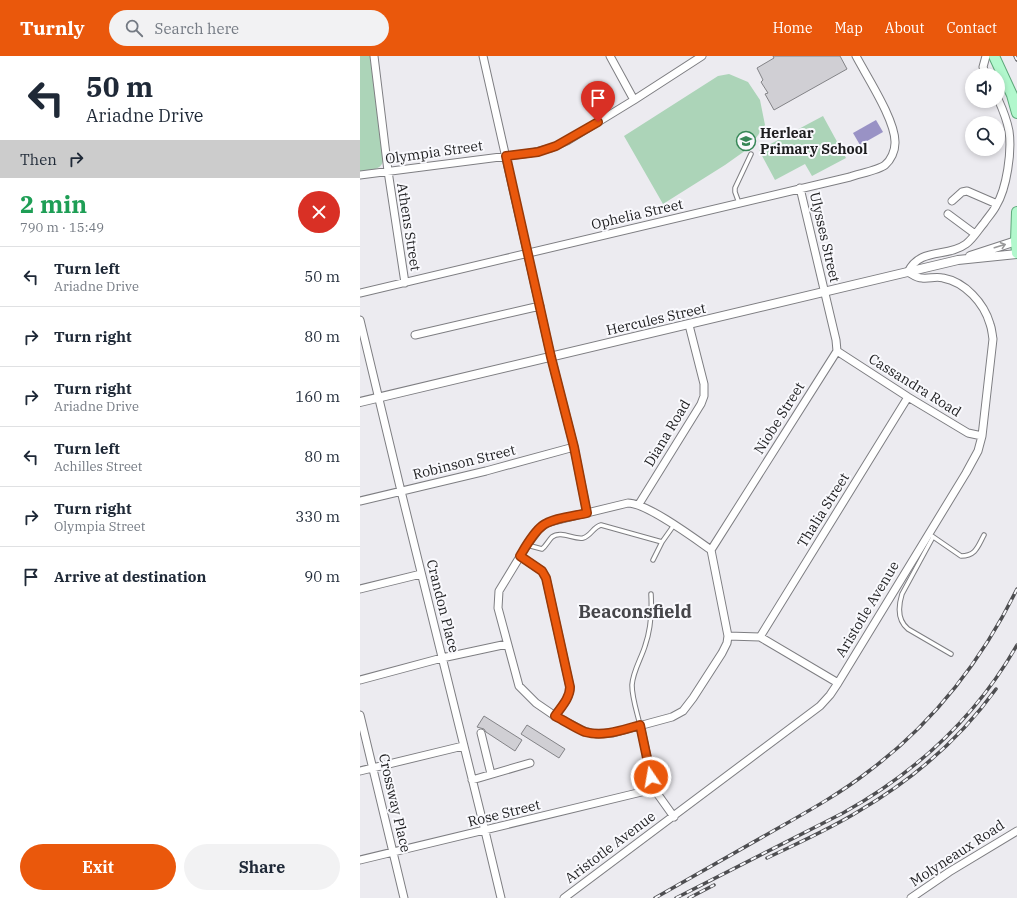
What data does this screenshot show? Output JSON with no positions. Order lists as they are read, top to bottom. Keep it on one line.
{"streets":{"street":["Olympia Street","Ophelia Street","Athens Street","Ulysses Street","Hercules Street","Cassandra Road","Niobe Street","Diana Road","Robinson Street","Thalia Street","Crandon Place","Aristotle Avenue","Crossway Place","Rose Street","Molyneaux Road"]},"crossings":[["Olympia Street","Athens Street"],["Ophelia Street","Athens Street"],["Ophelia Street","Ulysses Street"],["Ulysses Street","Hercules Street"],["Hercules Street","Diana Road"],["Hercules Street","Crandon Place"],["Hercules Street","Aristotle Avenue"],["Cassandra Road","Niobe Street"],["Cassandra Road","Thalia Street"],["Cassandra Road","Aristotle Avenue"],["Robinson Street","Crandon Place"],["Crandon Place","Rose Street"],["Crossway Place","Rose Street"]],"districts":["Beaconsfield"],"places":{"school or university":["Herlear Primary School"]},"page":{"header":"Turnly","search":"Search here","nav":["Home","Map","About","Contact"],"turn":["50 m","Ariadne Drive"],"then":"Then","heading":["2 min","790 m · 15:49"],"list":[{"name":"Turn left","note":"Ariadne Drive","value":"50 m"},{"name":"Turn right","value":"80 m"},{"name":"Turn right","note":"Ariadne Drive","value":"160 m"},{"name":"Turn left","note":"Achilles Street","value":"80 m"},{"name":"Turn right","note":"Olympia Street","value":"330 m"},{"name":"Arrive at destination","value":"90 m"}],"buttons":["Exit","Share"]}}
